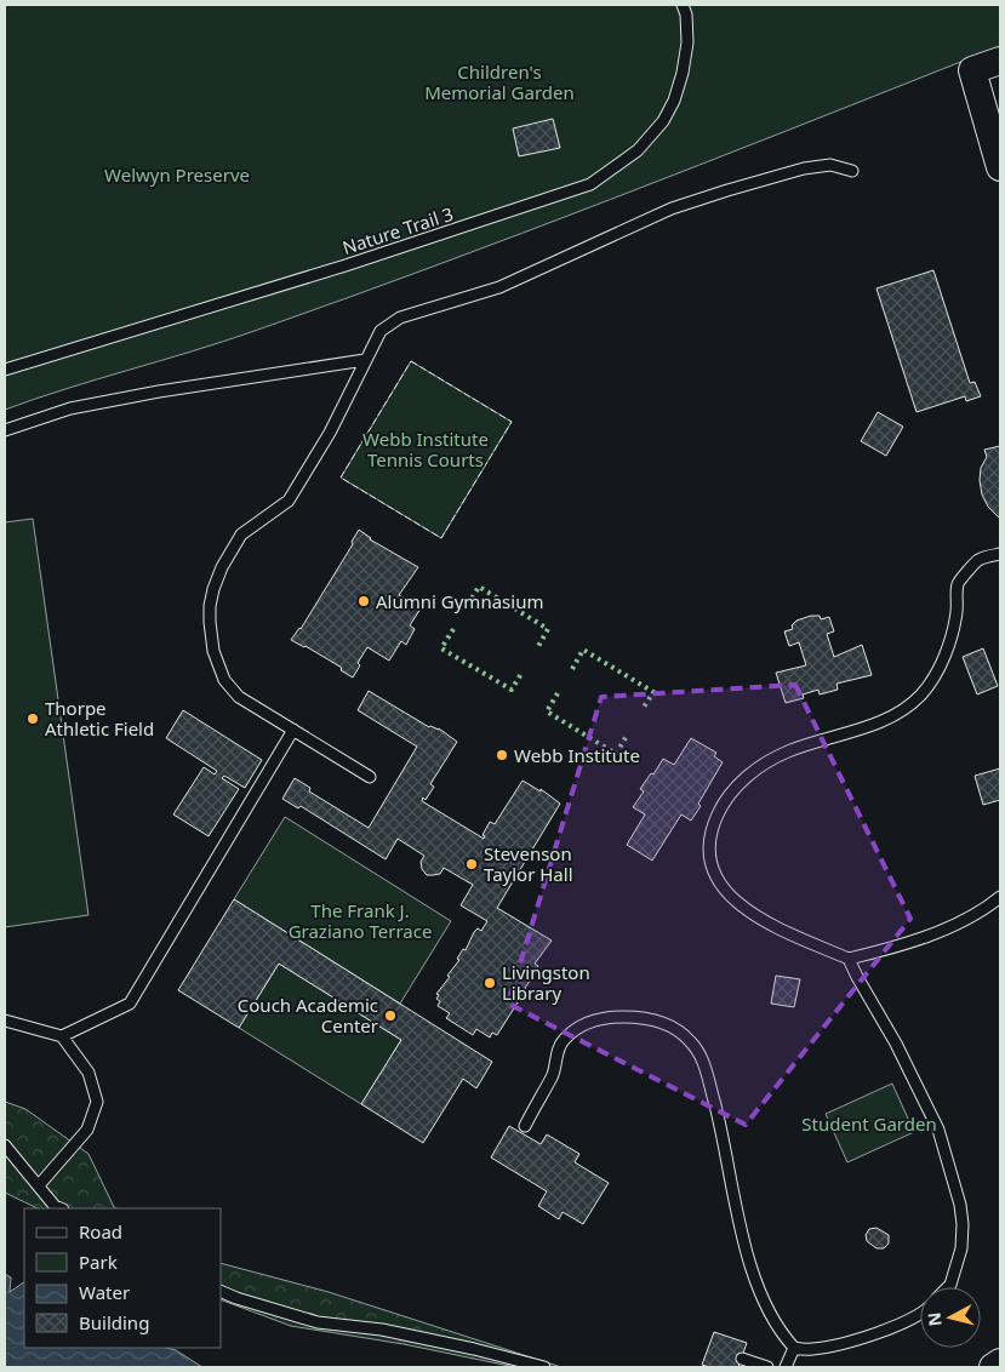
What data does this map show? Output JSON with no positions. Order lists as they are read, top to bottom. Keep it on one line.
{"streets":{"lane":["Nature Trail 3"]},"parks":["Children's Memorial Garden","Welwyn Preserve","Webb Institute Tennis Courts","The Frank J. Graziano Terrace","Student Garden"],"places":["Alumni Gymnasium","Thorpe Athletic Field","Webb Institute","Stevenson Taylor Hall","Livingston Library","Couch Academic Center"],"legend":["Road","Park","Water","Building"],"north":"left"}
